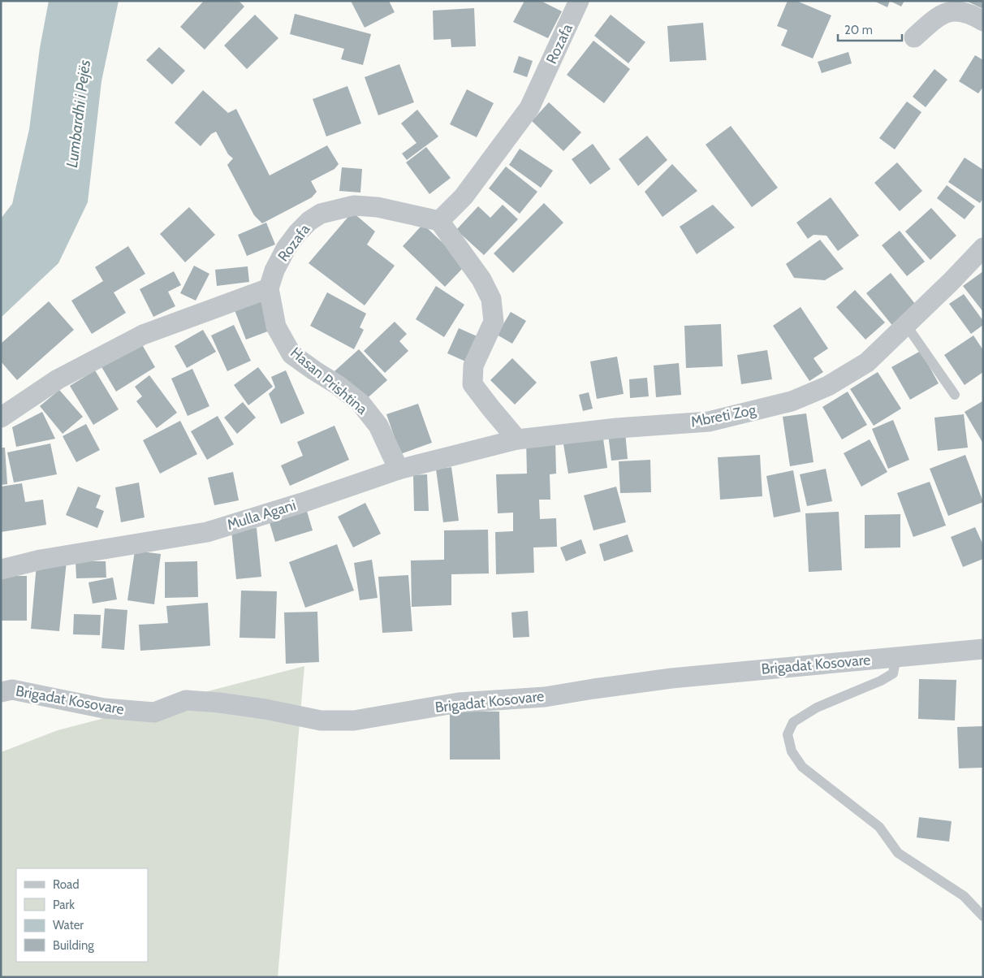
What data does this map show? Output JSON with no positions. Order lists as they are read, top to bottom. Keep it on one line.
{"streets":{"street":["Rozafa","Hasan Prishtina","Mbreti Zog","Mulla Agani","Brigadat Kosovare"]},"crossings":[["Rozafa","Hasan Prishtina"],["Hasan Prishtina","Mulla Agani"],["Mbreti Zog","Mulla Agani"]],"water":["Lumbardhi i Pejës"],"legend":["Road","Park","Water","Building"],"scale_bar":"20 m"}
